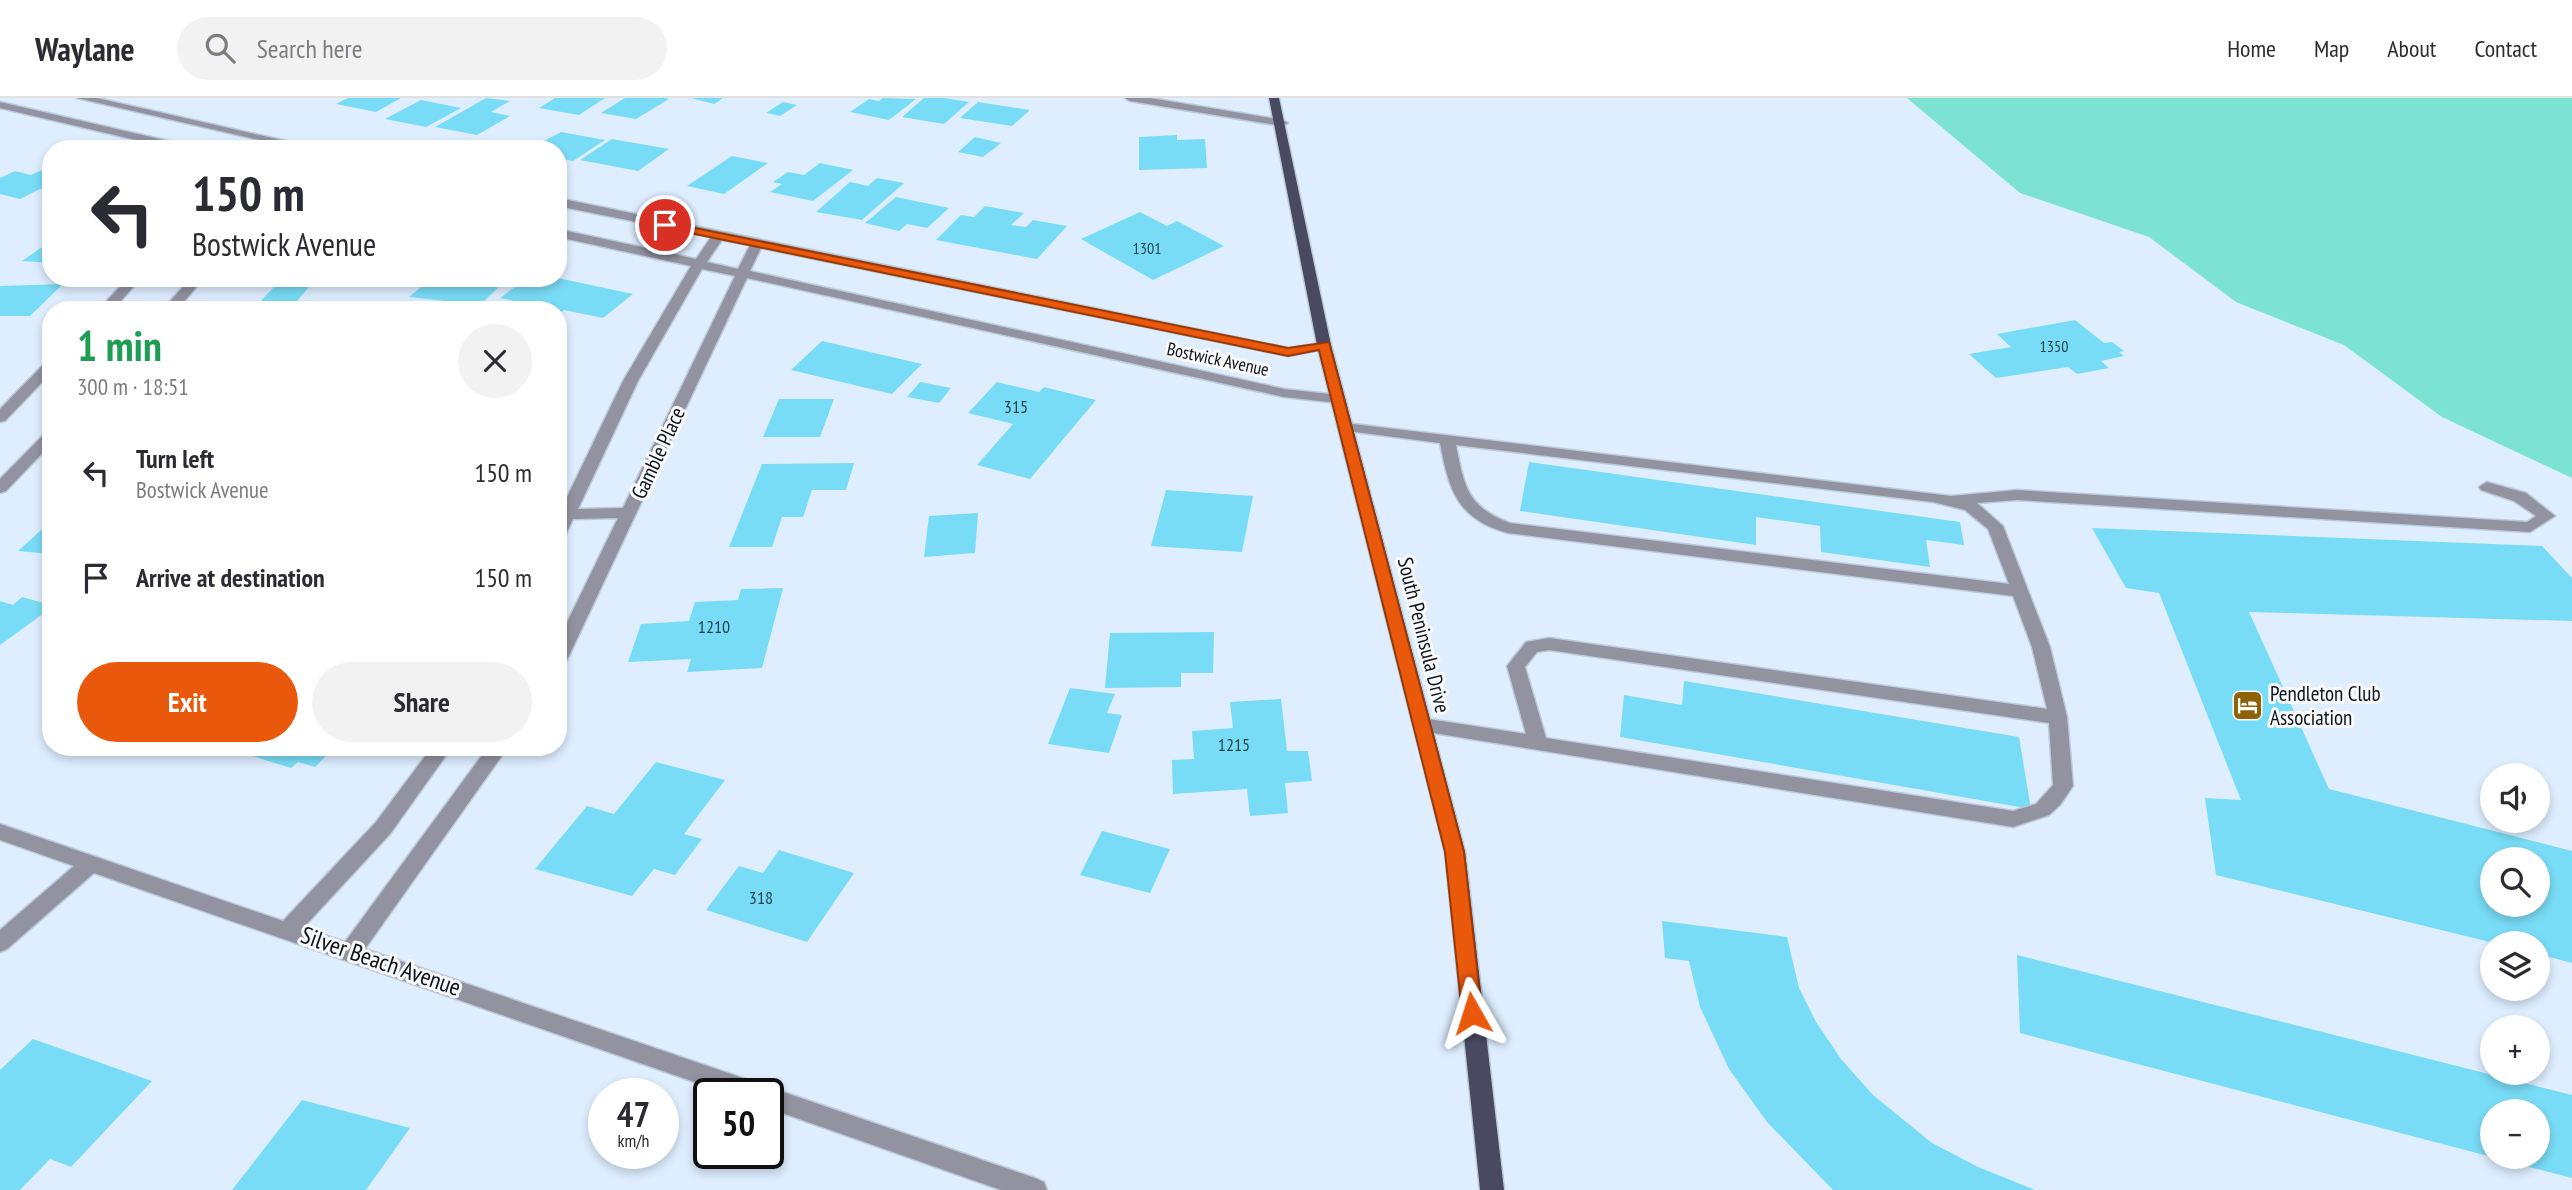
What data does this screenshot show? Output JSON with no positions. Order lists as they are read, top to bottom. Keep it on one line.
{"streets":{"main road":["South Peninsula Drive"],"street":["Bostwick Avenue","Gamble Place","Silver Beach Avenue"]},"crossings":[["Bostwick Avenue","Gamble Place"],["Bostwick Avenue","South Peninsula Drive"]],"places":{"hotel":["Pendleton Club Association"]},"house_numbers":["1301","1350","315","1210","1215","318"],"page":{"header":"Waylane","search":"Search here","nav":["Home","Map","About","Contact"],"turn":["150 m","Bostwick Avenue"],"heading":["1 min","300 m · 18:51"],"list":[{"name":"Turn left","note":"Bostwick Avenue","value":"150 m"},{"name":"Arrive at destination","value":"150 m"}],"buttons":["Exit","Share"],"map_buttons":["+","−"],"speed":"47 km/h","limit":"50"}}
